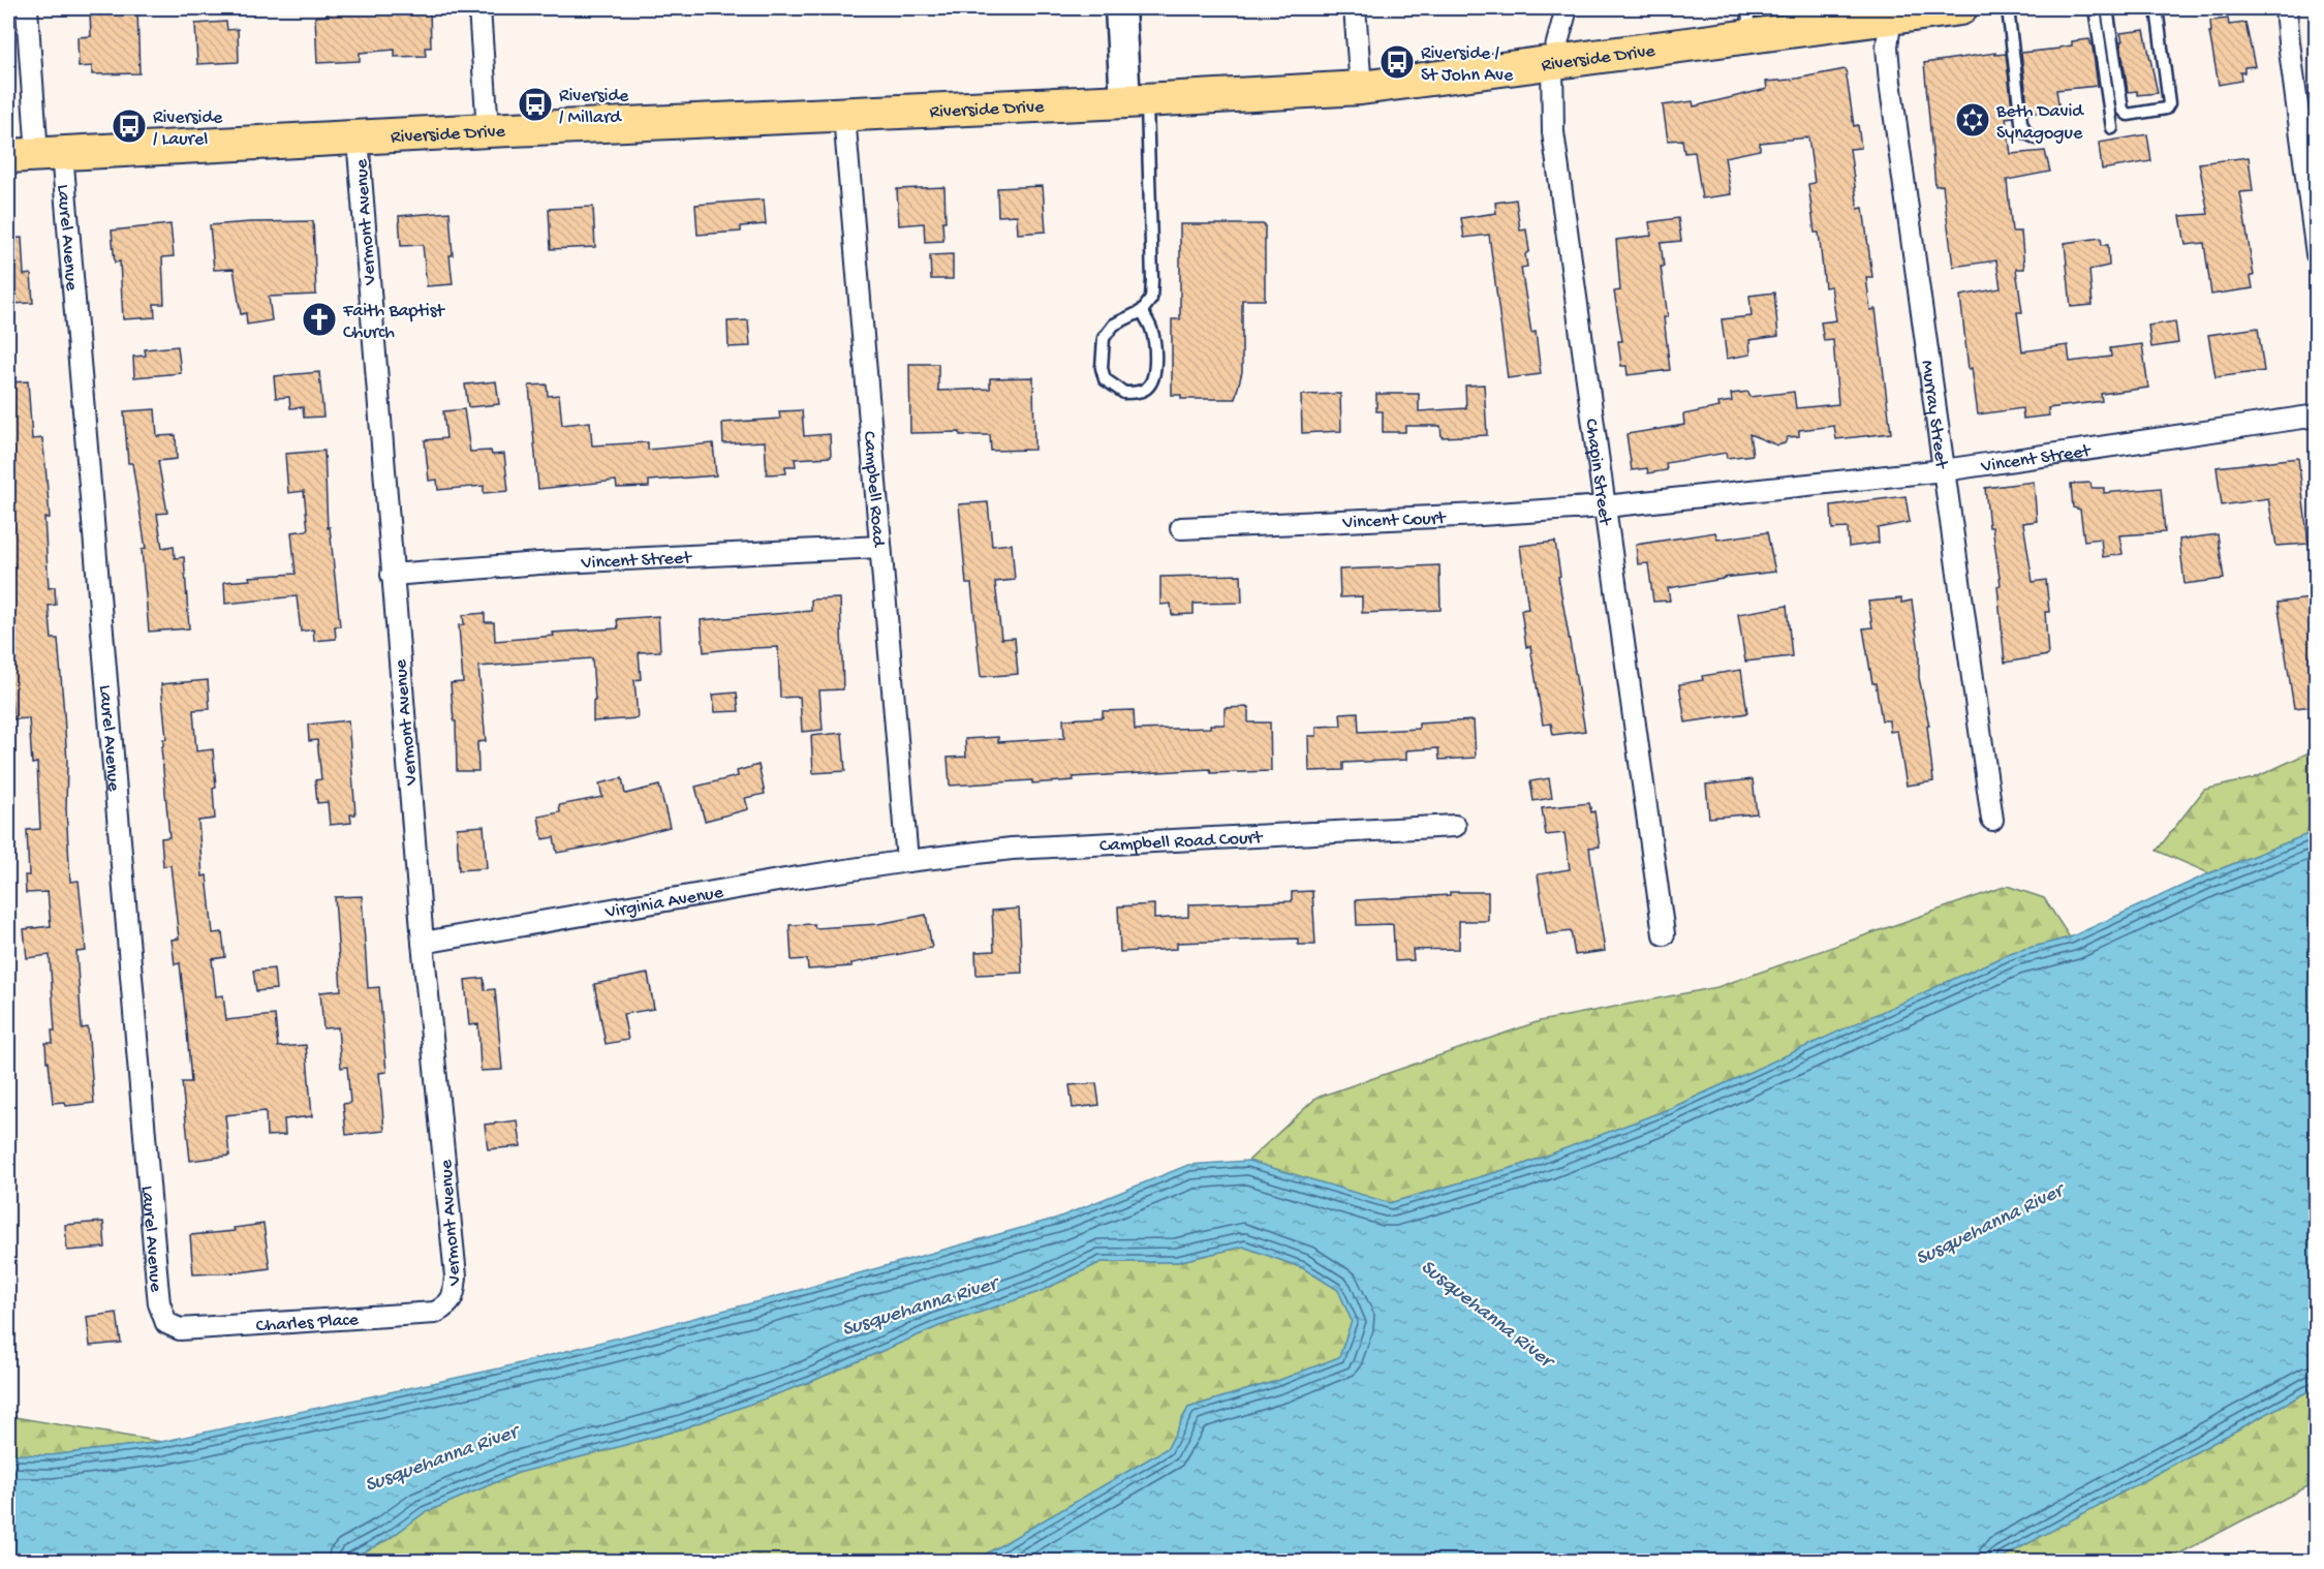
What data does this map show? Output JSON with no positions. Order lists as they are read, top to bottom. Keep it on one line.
{"streets":{"main road":["Riverside Drive"],"street":["Vermont Avenue","Laurel Avenue","Murray Street","Vincent Street","Chapin Street","Campbell Road","Vincent Court","Campbell Road Court","Virginia Avenue","Charles Place"]},"crossings":[["Riverside Drive","Vermont Avenue"],["Riverside Drive","Laurel Avenue"],["Riverside Drive","Murray Street"],["Riverside Drive","Chapin Street"],["Riverside Drive","Campbell Road"],["Vermont Avenue","Vincent Street"],["Vermont Avenue","Virginia Avenue"],["Vermont Avenue","Charles Place"],["Laurel Avenue","Charles Place"],["Murray Street","Vincent Street"],["Vincent Street","Chapin Street"],["Vincent Street","Campbell Road"],["Vincent Street","Vincent Court"],["Chapin Street","Vincent Court"],["Campbell Road","Campbell Road Court"],["Campbell Road","Virginia Avenue"],["Campbell Road Court","Virginia Avenue"]],"water":["Susquehanna River"],"places":{"bus stop":["Riverside / St John Ave","Riverside / Millard","Riverside / Laurel"],"synagogue":["Beth David Synagogue"],"church":["Faith Baptist Church"]}}
